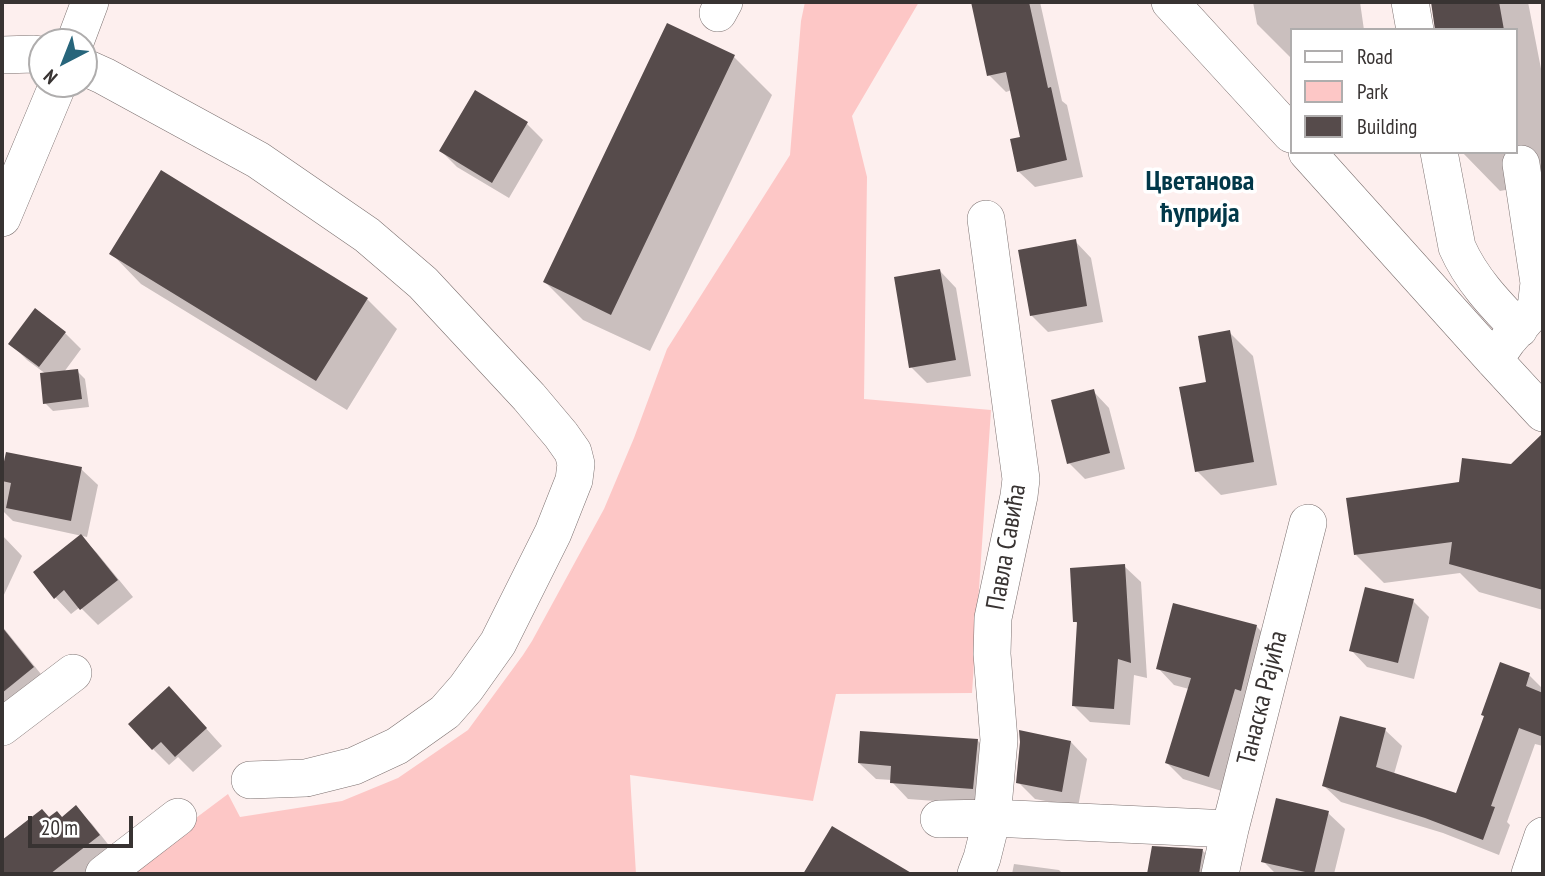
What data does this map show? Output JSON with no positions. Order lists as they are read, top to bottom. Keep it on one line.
{"streets":{"street":["Павла Савића","Танаска Рајића"]},"districts":["Цветанова ћуприја"],"legend":["Road","Park","Building"],"scale_bar":"20 m","north":"bottom left"}
